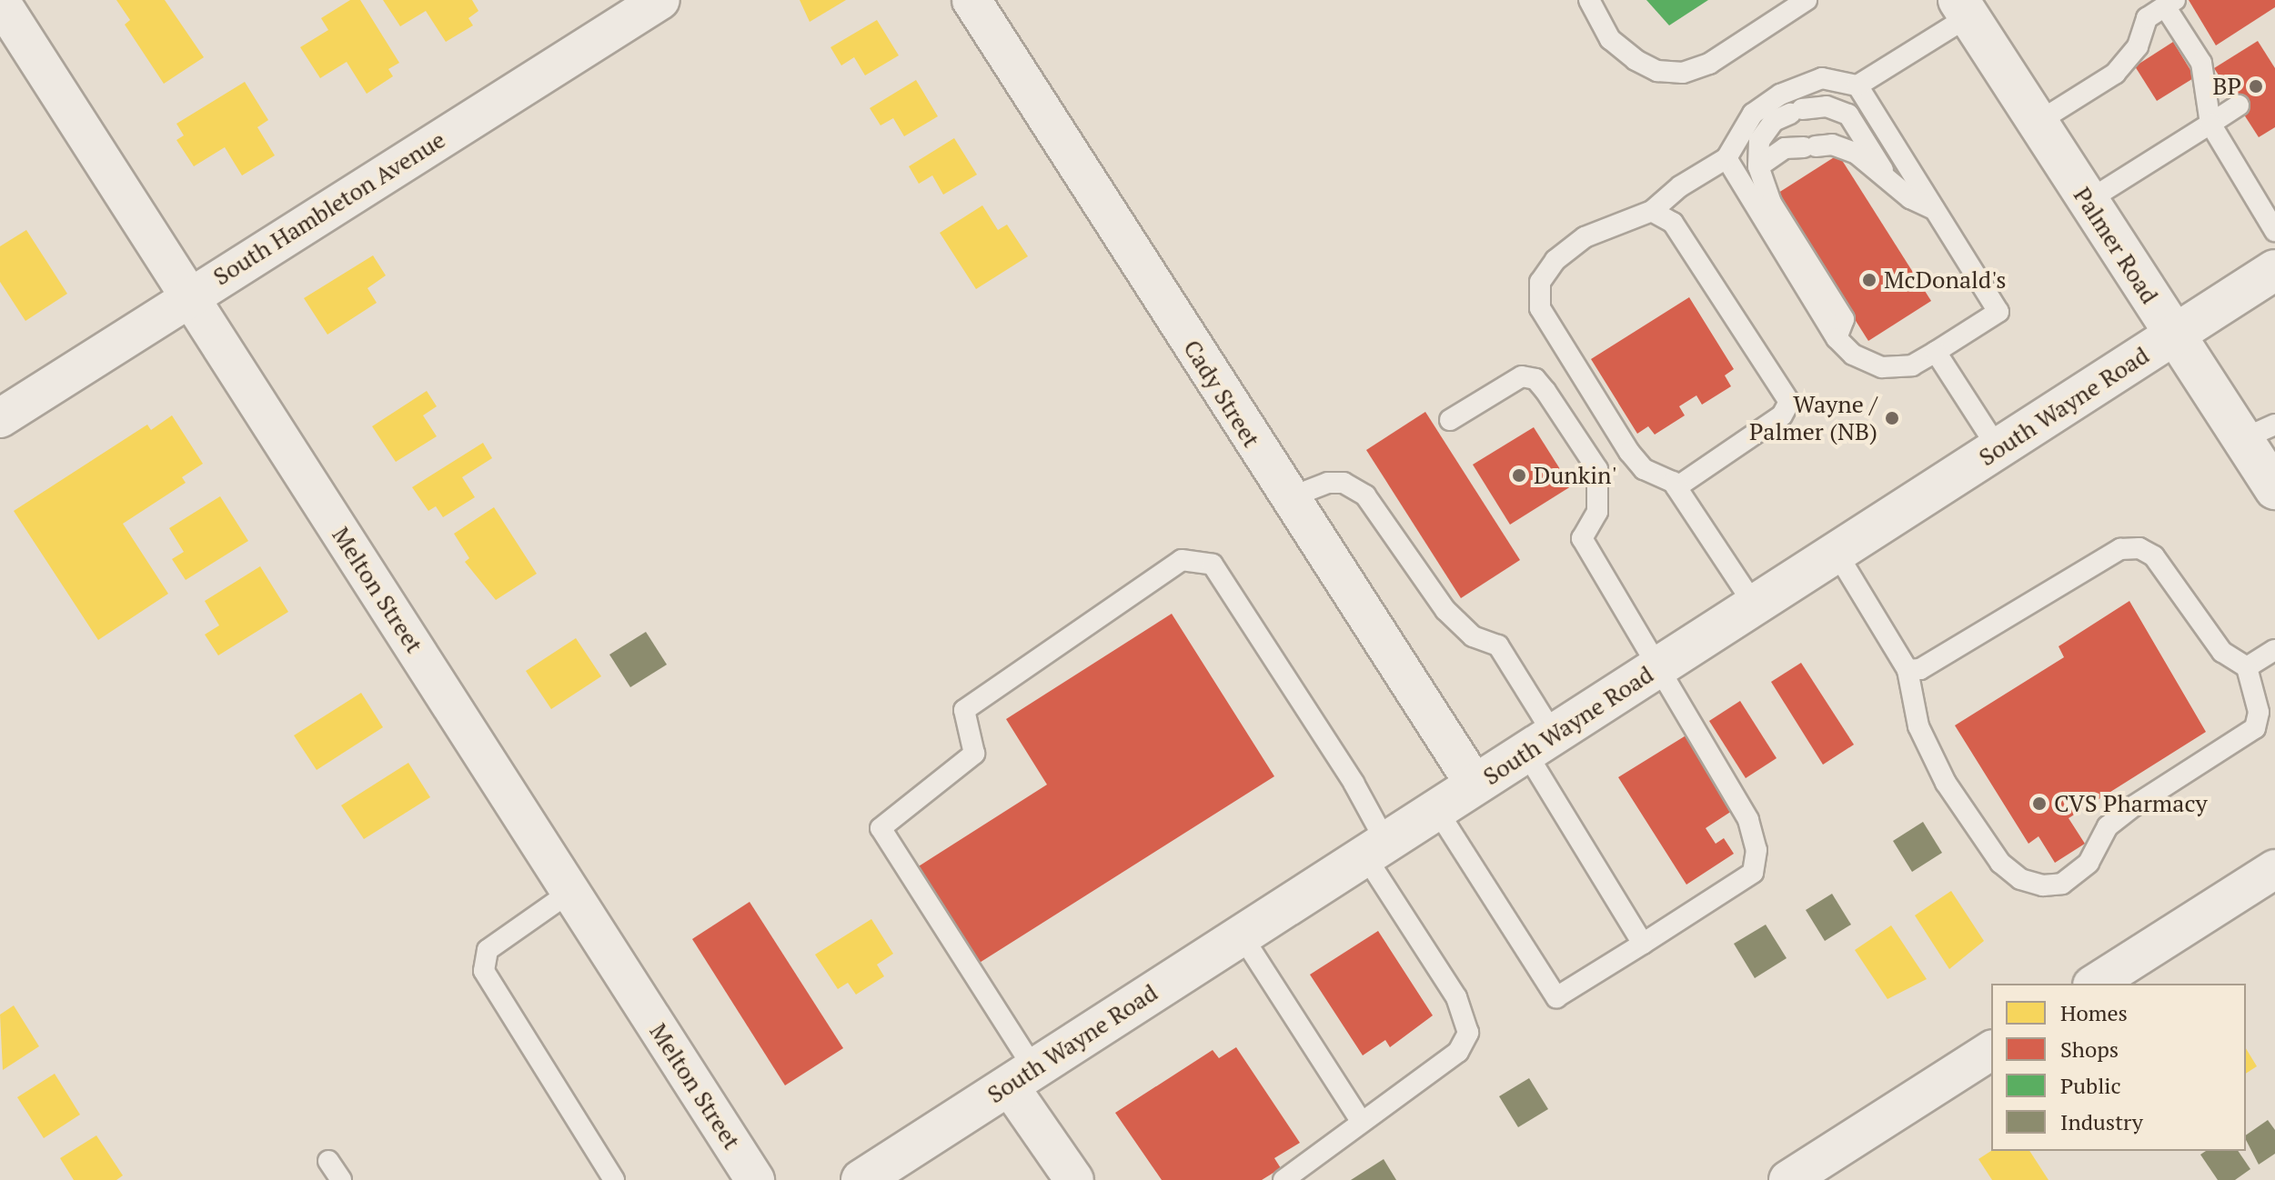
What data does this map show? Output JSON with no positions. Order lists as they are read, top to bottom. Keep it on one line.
{"streets":{"main road":["Palmer Road","South Wayne Road"],"street":["South Hambleton Avenue","Cady Street","Melton Street"]},"crossings":[["South Hambleton Avenue","Melton Street"],["Palmer Road","South Wayne Road"],["Cady Street","South Wayne Road"]],"places":["BP","McDonald's","Wayne / Palmer (NB)","Dunkin'","CVS Pharmacy"],"legend":["Homes","Shops","Public","Industry"]}
